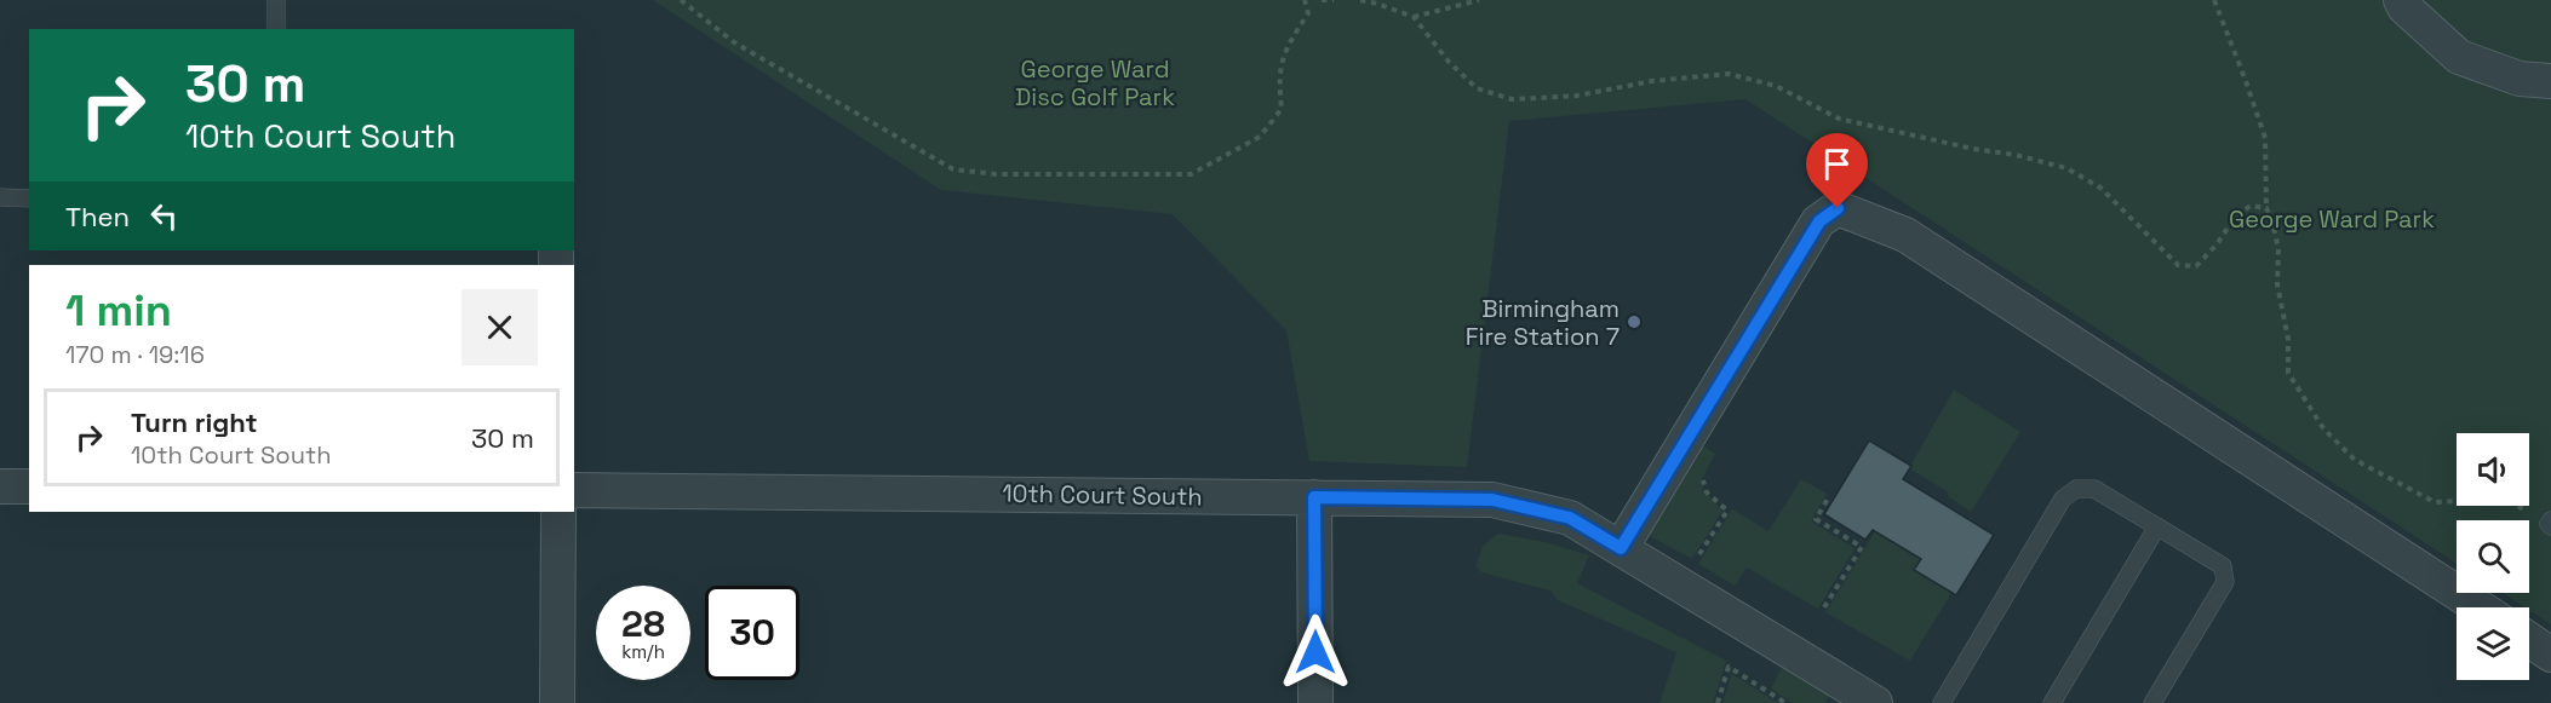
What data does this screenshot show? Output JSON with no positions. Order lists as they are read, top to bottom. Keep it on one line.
{"streets":{"street":["10th Court South"]},"parks":["George Ward Disc Golf Park","George Ward Park"],"places":["Birmingham Fire Station 7"],"page":{"turn":["30 m","10th Court South"],"then":"Then","heading":["1 min","170 m · 19:16"],"list":[{"name":"Turn right","note":"10th Court South","value":"30 m"}],"speed":"28 km/h","limit":"30"}}
